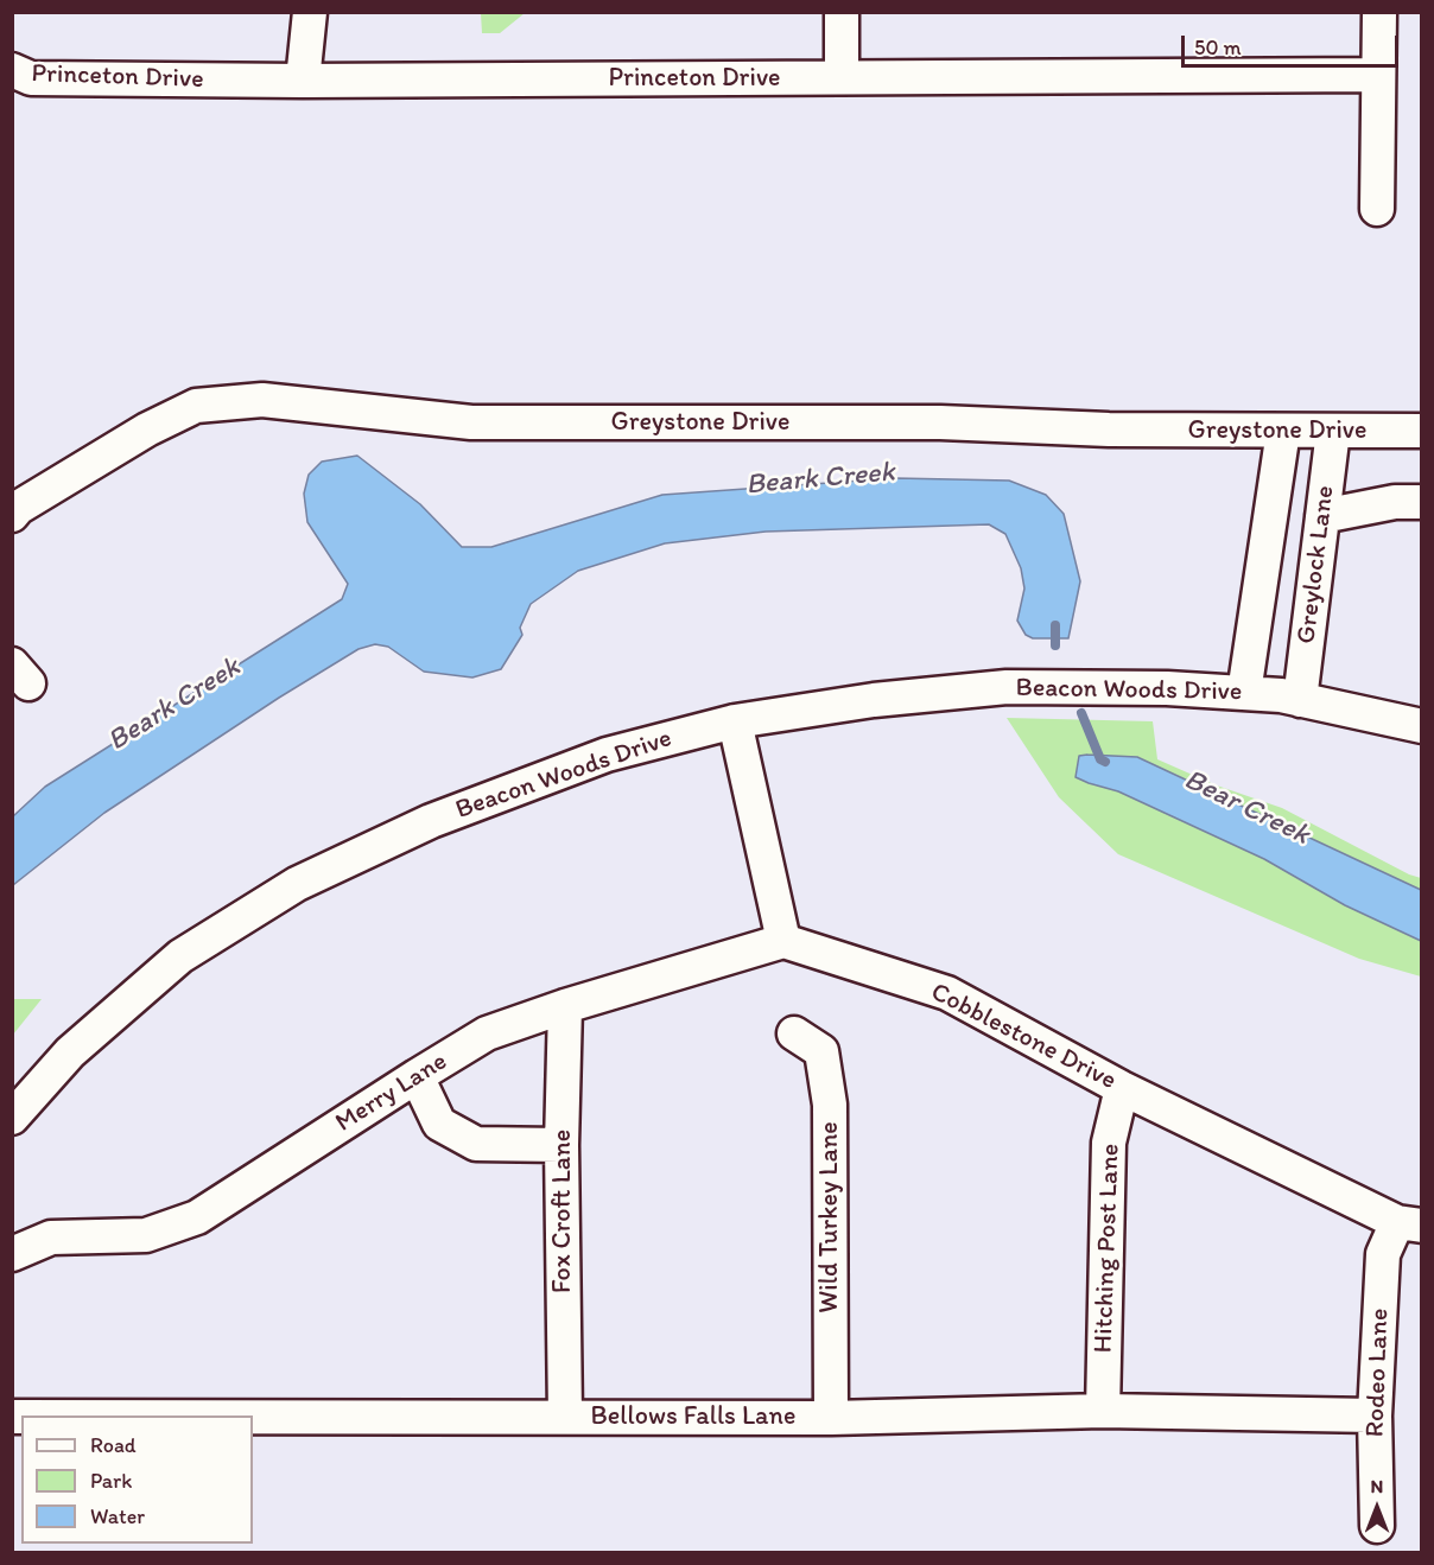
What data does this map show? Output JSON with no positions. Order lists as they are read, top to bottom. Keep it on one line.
{"streets":{"street":["Princeton Drive","Greystone Drive","Greylock Lane","Beacon Woods Drive","Cobblestone Drive","Merry Lane","Fox Croft Lane","Wild Turkey Lane","Hitching Post Lane","Rodeo Lane","Bellows Falls Lane"]},"crossings":[["Greystone Drive","Greylock Lane"],["Greylock Lane","Beacon Woods Drive"],["Cobblestone Drive","Merry Lane"],["Cobblestone Drive","Hitching Post Lane"],["Cobblestone Drive","Rodeo Lane"],["Merry Lane","Fox Croft Lane"],["Fox Croft Lane","Bellows Falls Lane"],["Wild Turkey Lane","Bellows Falls Lane"],["Hitching Post Lane","Bellows Falls Lane"],["Rodeo Lane","Bellows Falls Lane"]],"water":["Beark Creek","Bear Creek"],"legend":["Road","Park","Water"],"scale_bar":"50 m","north":"top"}
